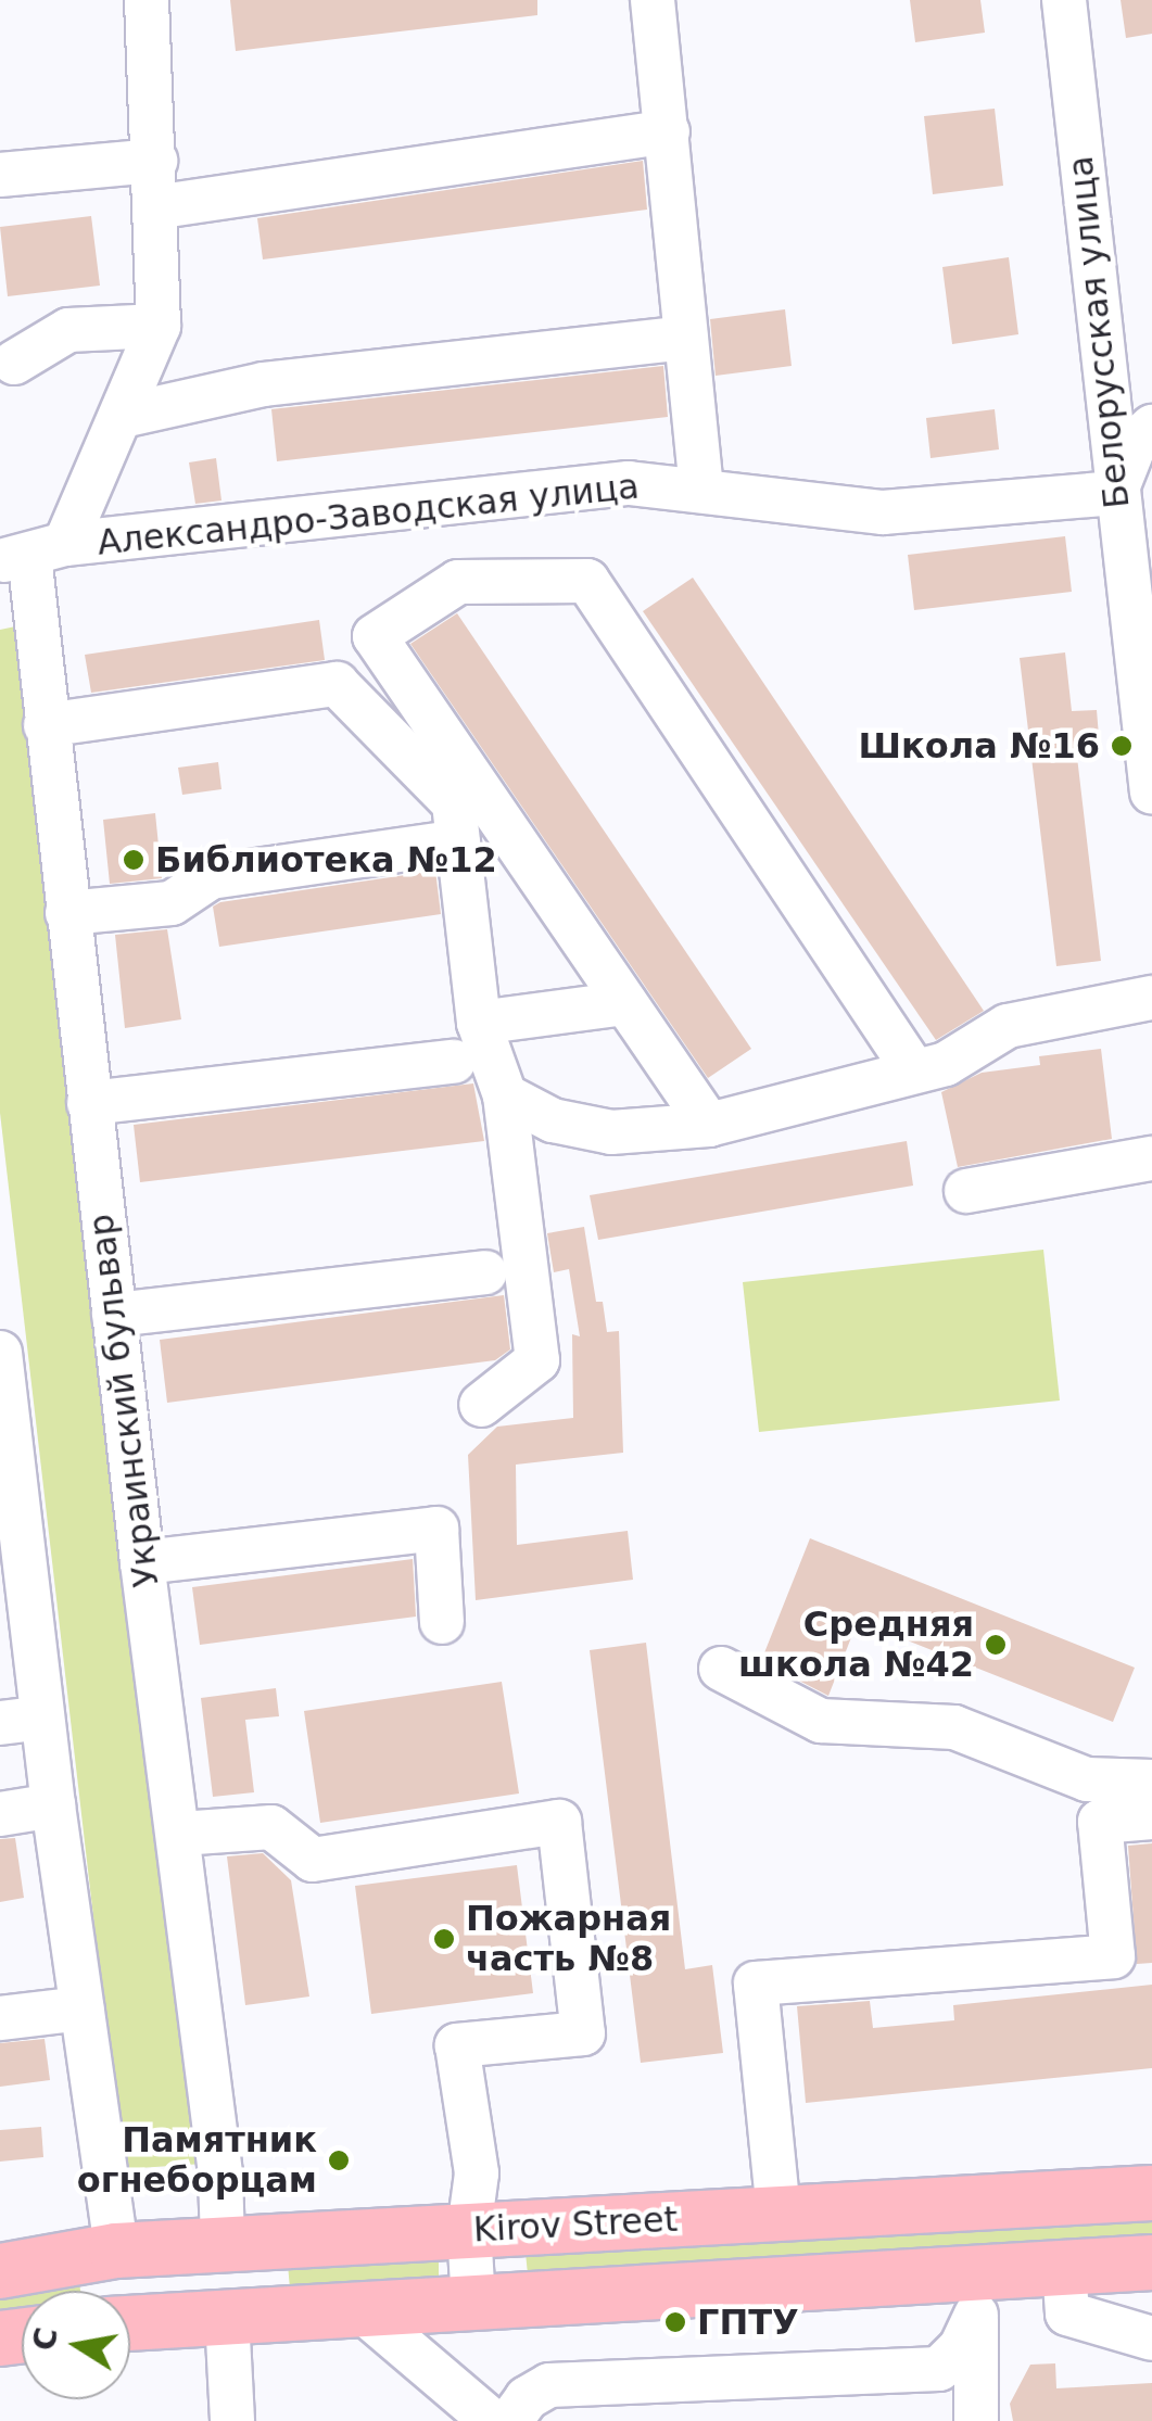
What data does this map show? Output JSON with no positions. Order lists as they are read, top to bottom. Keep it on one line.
{"streets":{"main road":["Kirov Street"],"street":["Белорусская улица","Александро-Заводская улица","Украинский бульвар"]},"crossings":[["Белорусская улица","Александро-Заводская улица"],["Александро-Заводская улица","Украинский бульвар"],["Украинский бульвар","Kirov Street"]],"places":["Школа №16","Библиотека №12","Средняя школа №42","Пожарная часть №8","Памятник огнеборцам","ГПТУ"],"north":"left"}
